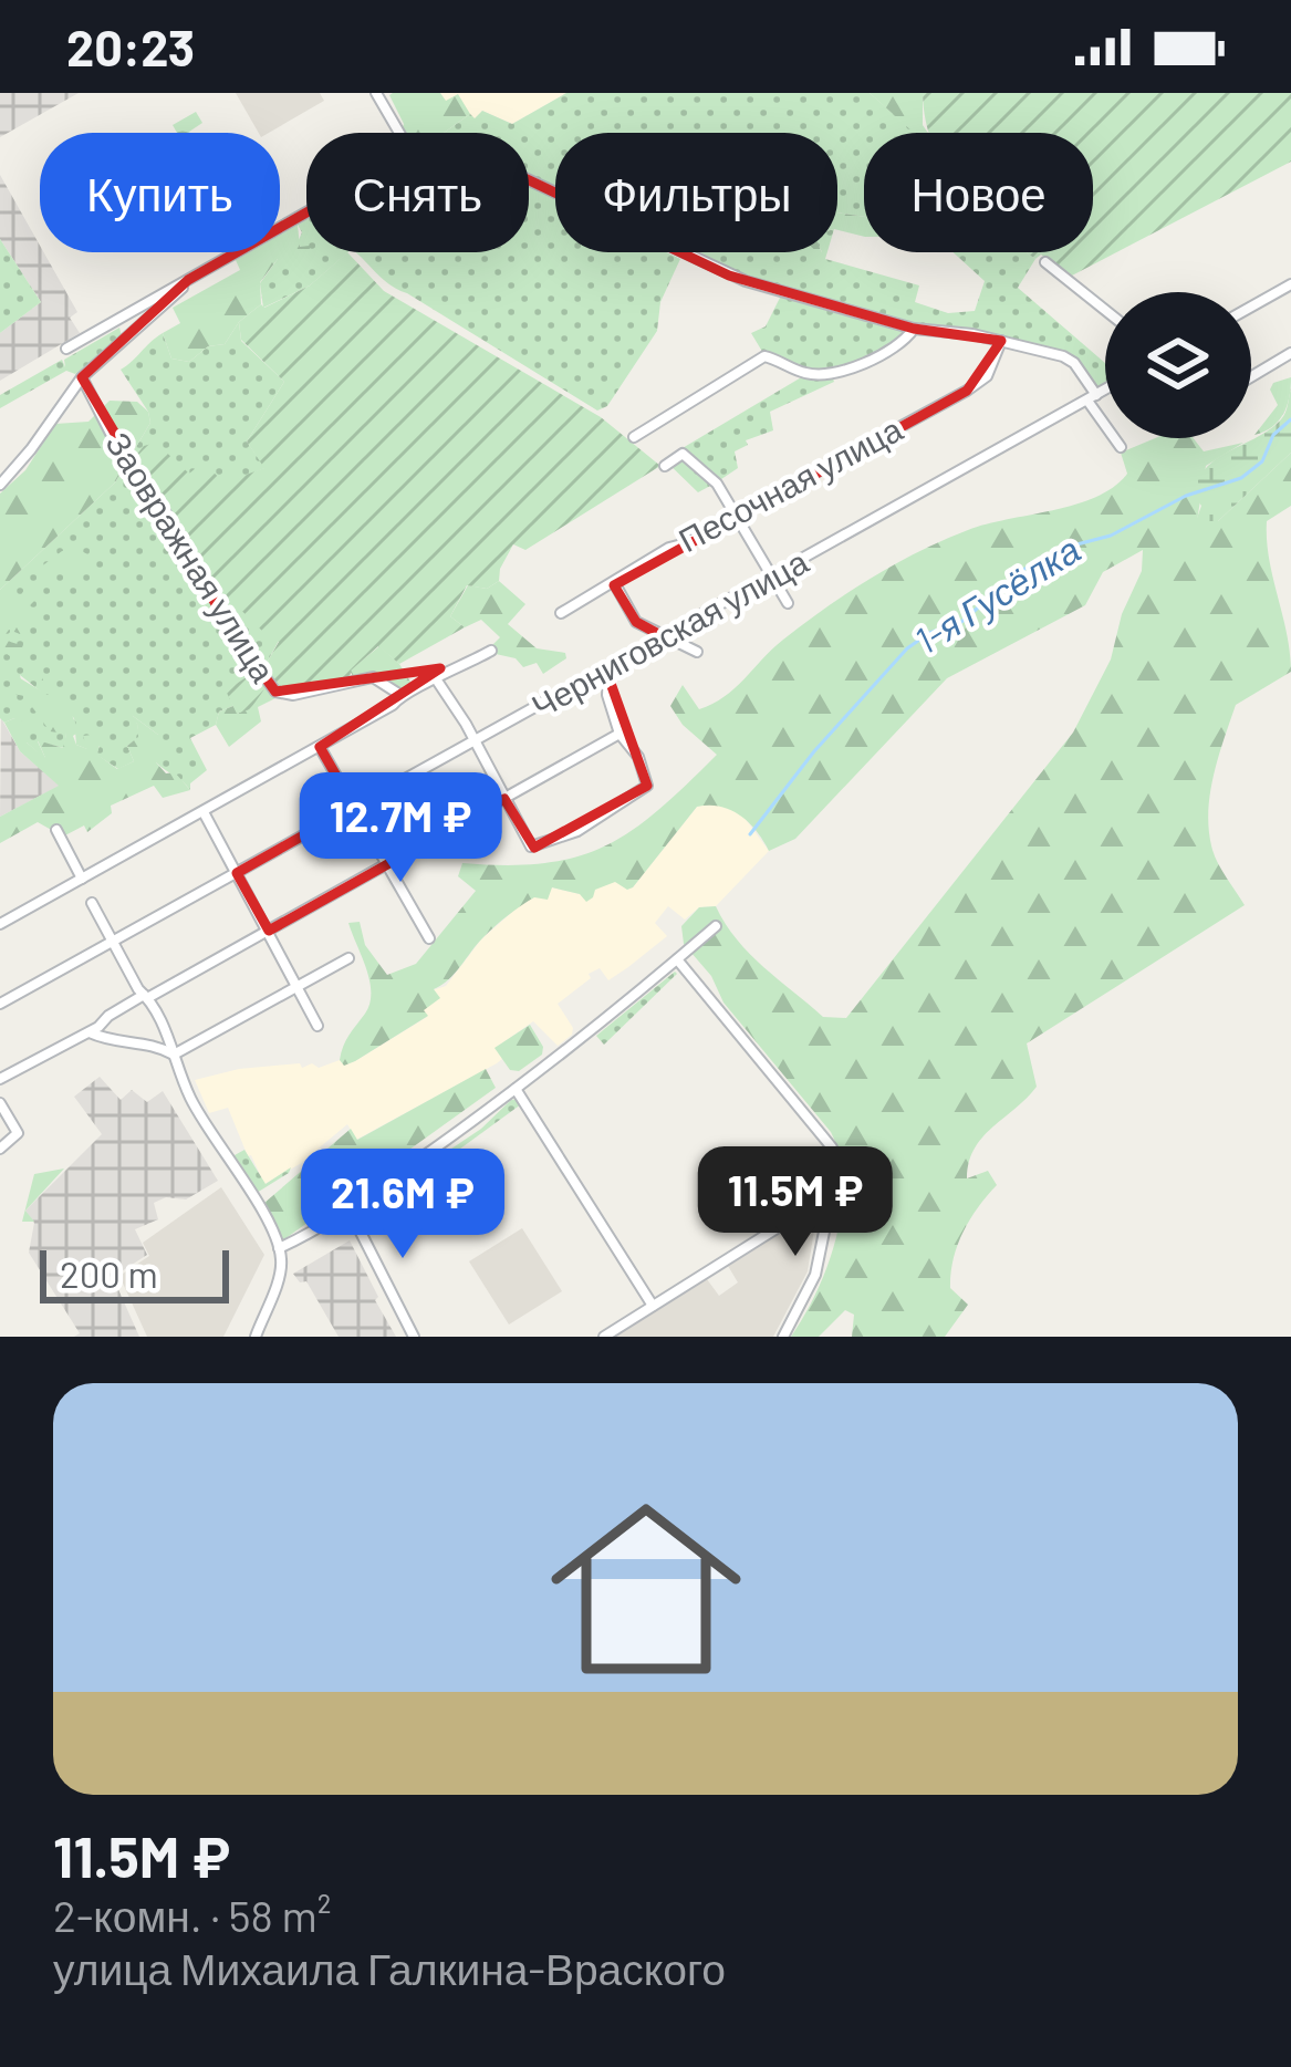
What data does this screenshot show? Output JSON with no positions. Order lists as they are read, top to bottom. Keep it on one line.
{"streets":{"street":["Песочная улица","Заовражная улица","Черниговская улица"]},"water":["1-я Гусёлка"],"scale_bar":"200 m","page":{"status":"20:23","chip":["Купить","Снять","Фильтры","Новое"],"price":["12.7M ₽","11.5M ₽","21.6M ₽"],"scale":"200 m","list":[{"name":"11.5M ₽","note":"2-комн. · 58 m² · улица Михаила Галкина-Враского"}]}}
